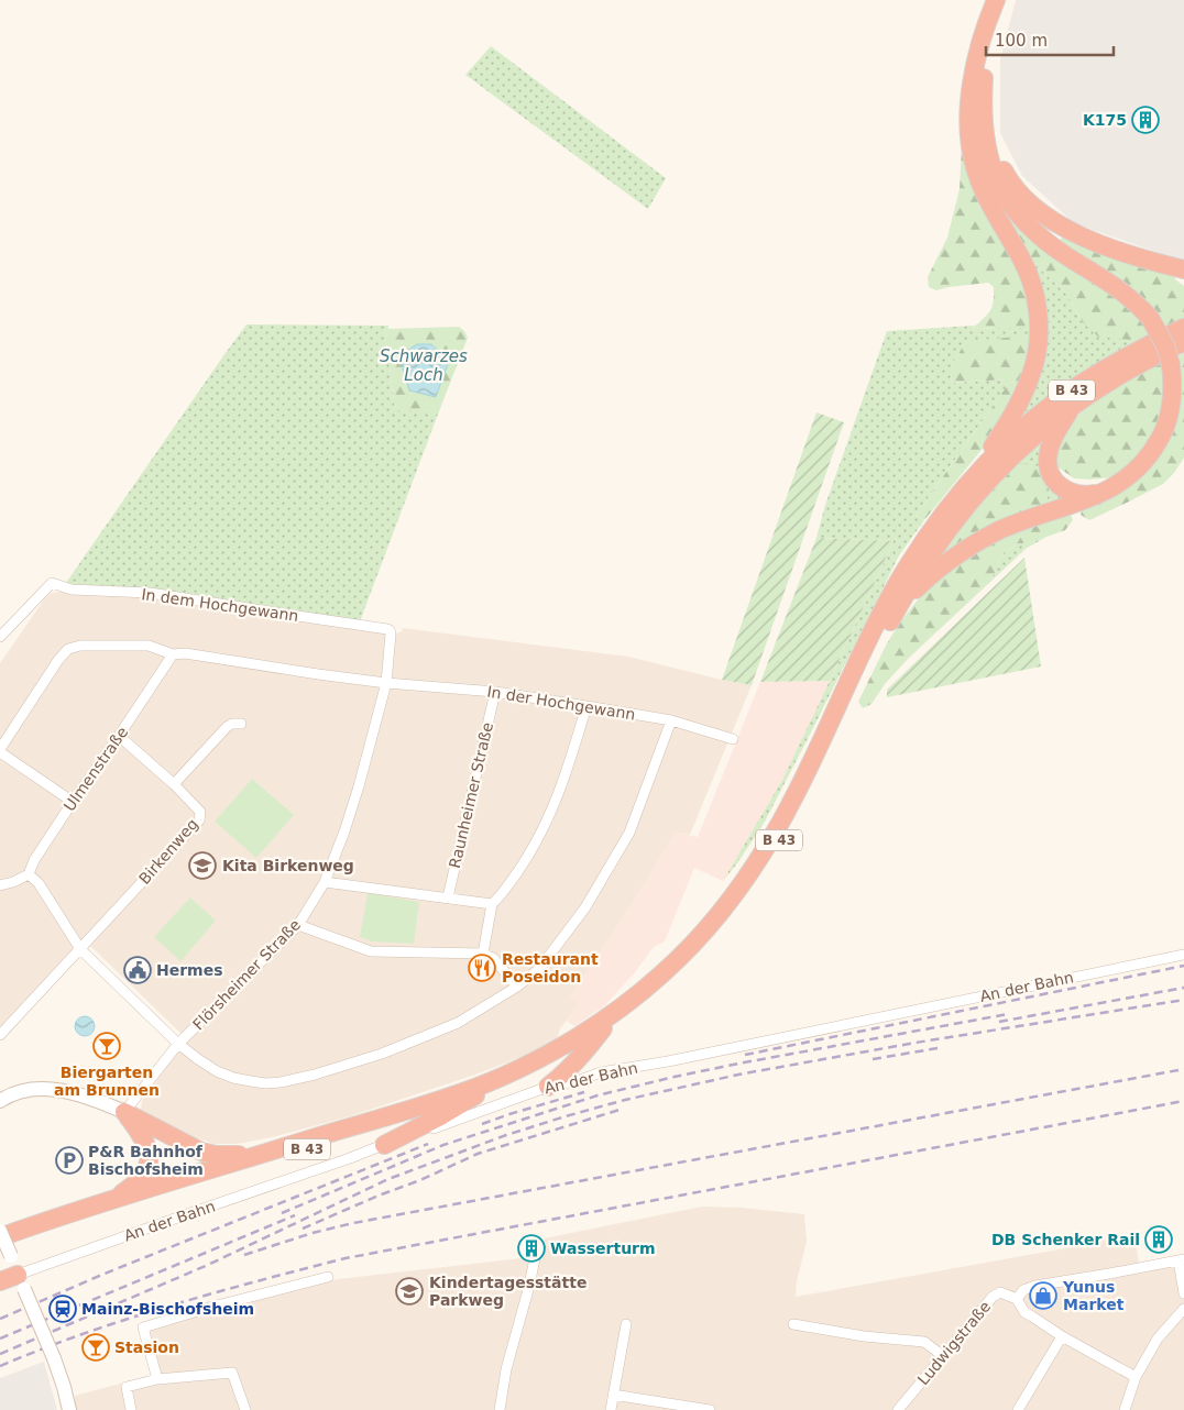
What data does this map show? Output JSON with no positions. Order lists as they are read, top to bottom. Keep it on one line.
{"streets":{"highway":["B 43"],"street":["In dem Hochgewann","In der Hochgewann","Ulmenstraße","Raunheimer Straße","Birkenweg","Flörsheimer Straße","An der Bahn","Ludwigstraße"]},"crossings":[["In dem Hochgewann","Flörsheimer Straße"],["In der Hochgewann","Raunheimer Straße"],["In der Hochgewann","Flörsheimer Straße"],["Ulmenstraße","Birkenweg"]],"water":["Schwarzes Loch"],"places":{"building":["K175","DB Schenker Rail","Wasserturm"],"school or university":["Kita Birkenweg","Kindertagesstätte Parkweg"],"restaurant":["Restaurant Poseidon"],"public building":["Hermes"],"bar":["Biergarten am Brunnen","Stasion"],"parking":["P&R Bahnhof Bischofsheim"],"shop":["Yunus Market"],"station":["Mainz-Bischofsheim"]},"scale_bar":"100 m"}
